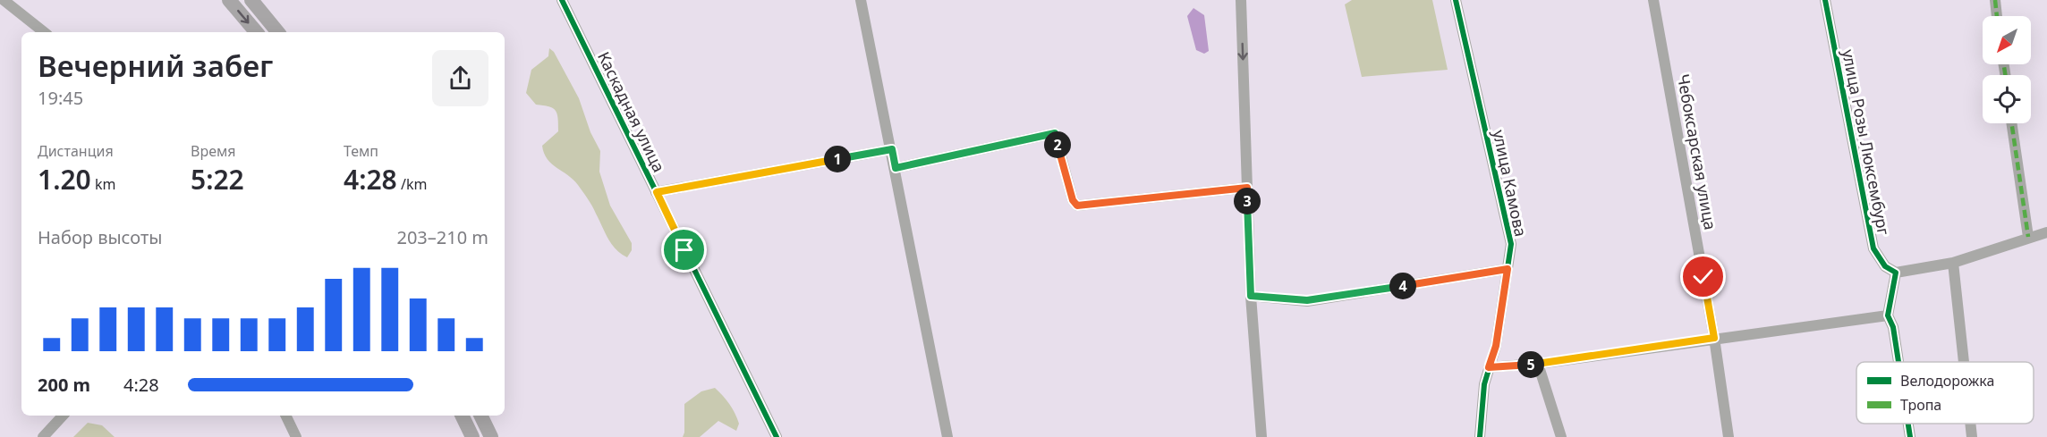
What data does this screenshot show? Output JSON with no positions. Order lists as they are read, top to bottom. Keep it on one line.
{"streets":{"street":["Каскадная улица","улица Розы Люксембург","Чебоксарская улица","улица Камова"]},"legend":["Велодорожка","Тропа"],"north":"bottom left","page":{"heading":["Вечерний забег","19:45"],"stats":[["Дистанция","1.20 km"],["Время","5:22"],["Темп","4:28 /km"]],"pins":["2","1","3","4","5"],"chart":["Набор высоты","203–210 m"],"list":[{"name":"200 m","note":"4:28"}]}}
